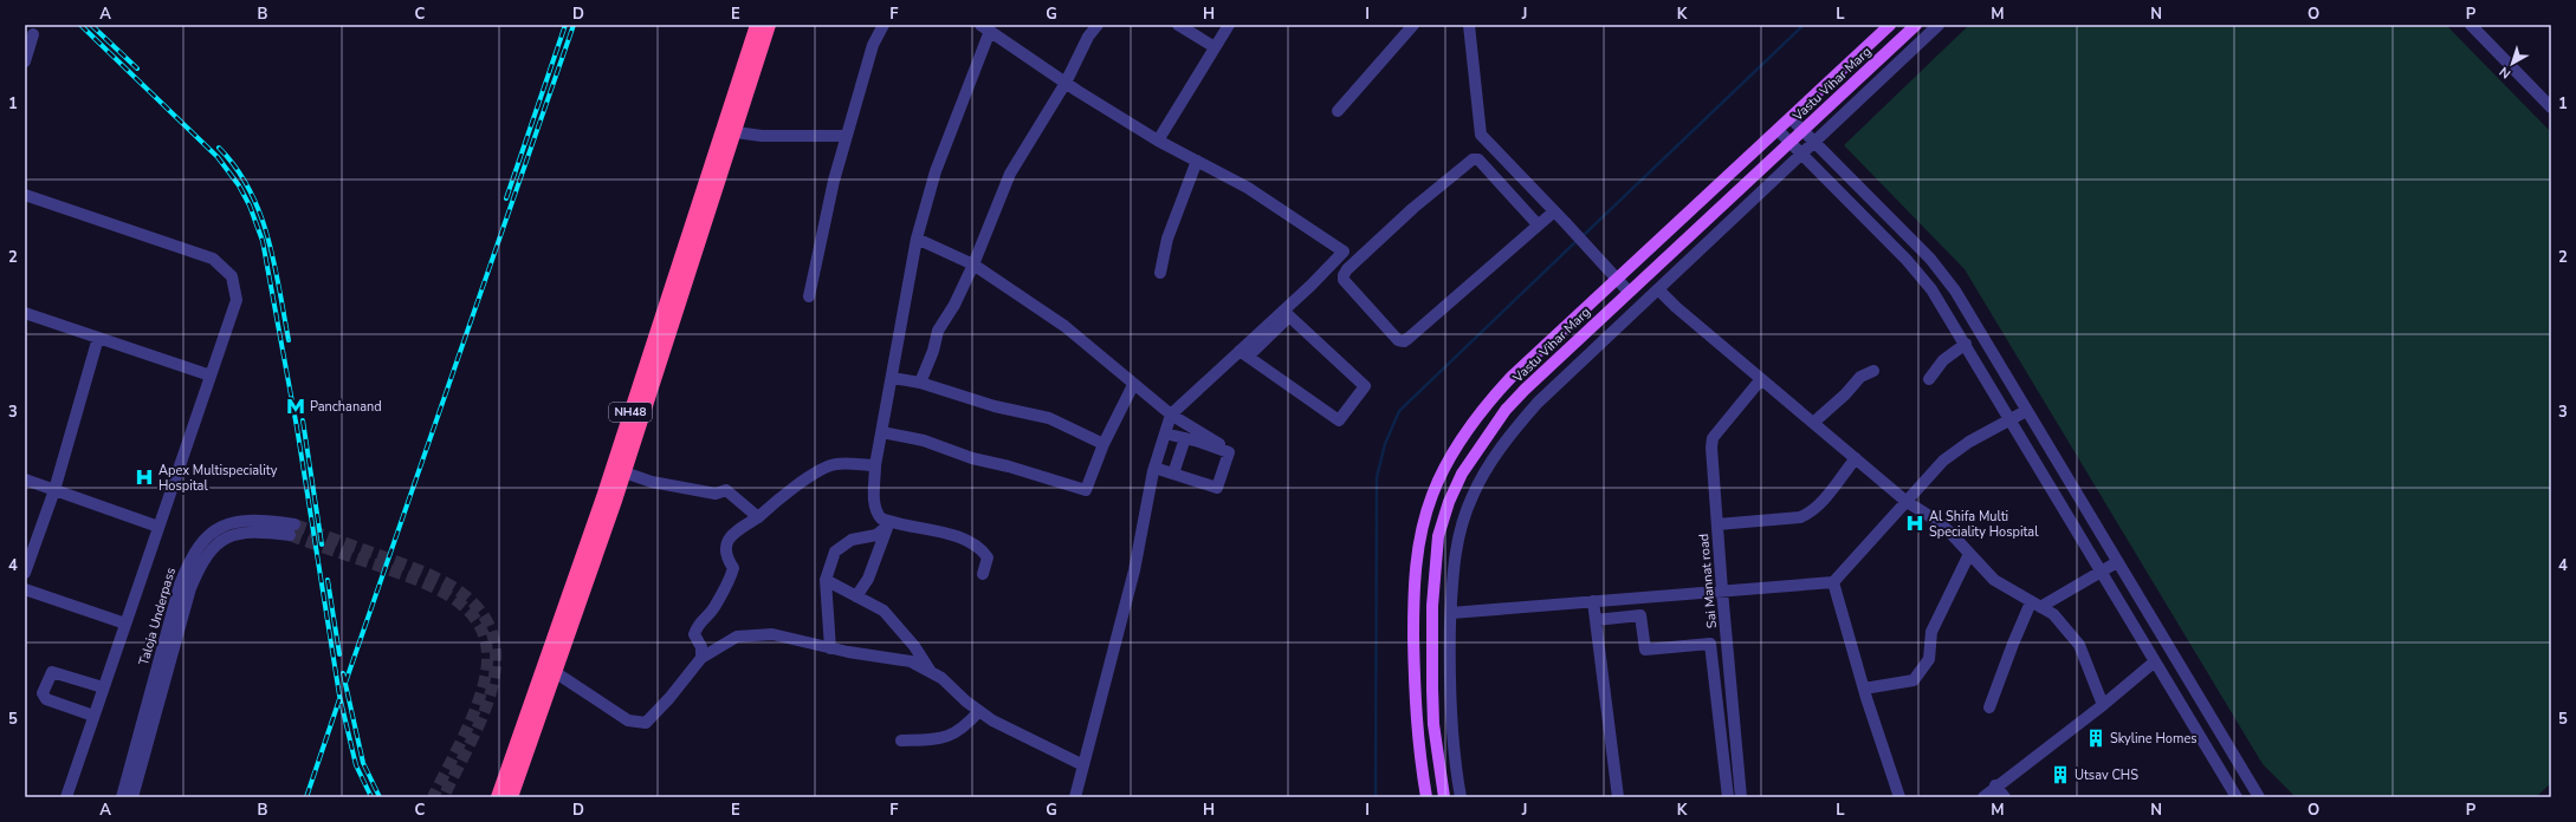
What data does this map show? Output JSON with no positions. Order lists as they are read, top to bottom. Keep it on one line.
{"streets":{"highway":["NH48"],"main road":["Vastu Vihar Marg"],"street":["Sai Mannat road","Taloja Underpass"]},"places":{"metro station":["Panchanand"],"hospital":["Apex Multispeciality Hospital","Al Shifa Multi Speciality Hospital"],"building":["Skyline Homes","Utsav CHS"]},"north":"bottom left","grid":{"columns":["A","B","C","D","E","F","G","H","I","J","K","L","M","N","O","P"],"rows":["1","2","3","4","5"]}}
